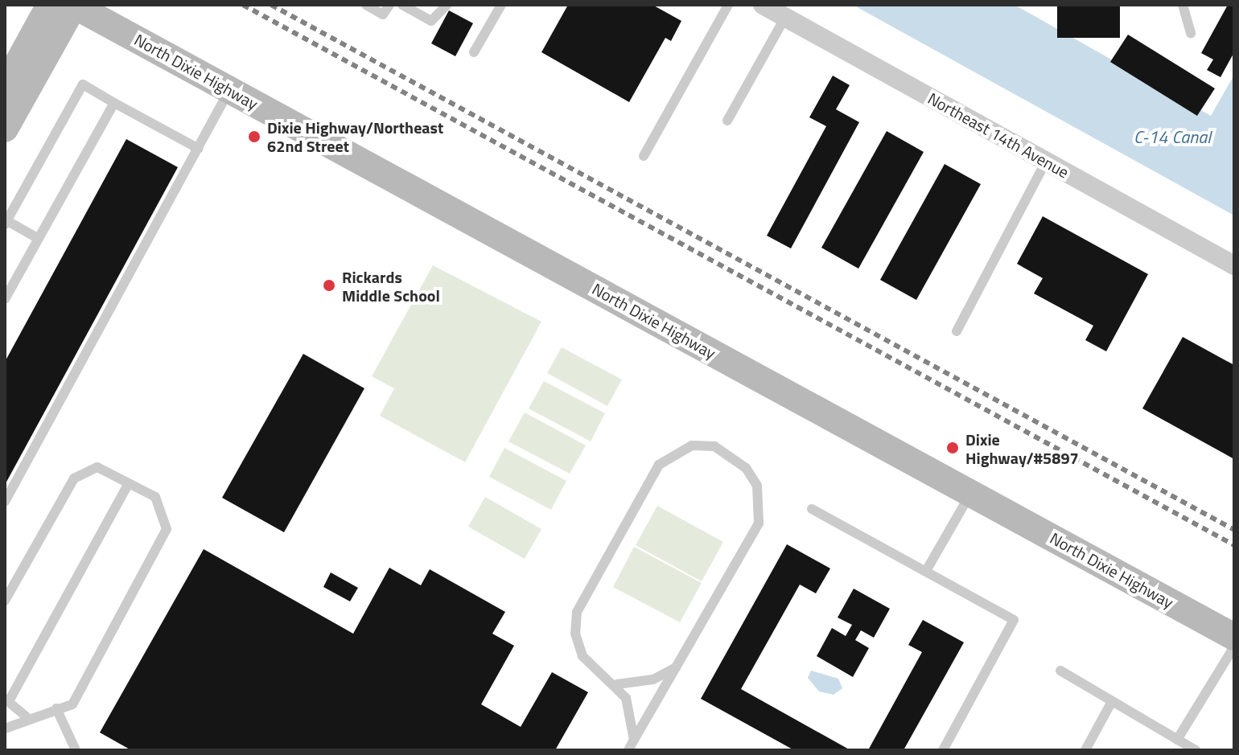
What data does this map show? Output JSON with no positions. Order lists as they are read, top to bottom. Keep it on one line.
{"streets":{"main road":["North Dixie Highway"],"street":["Northeast 14th Avenue"]},"water":["C-14 Canal"],"places":["Dixie Highway/Northeast 62nd Street","Rickards Middle School","Dixie Highway/#5897"]}
